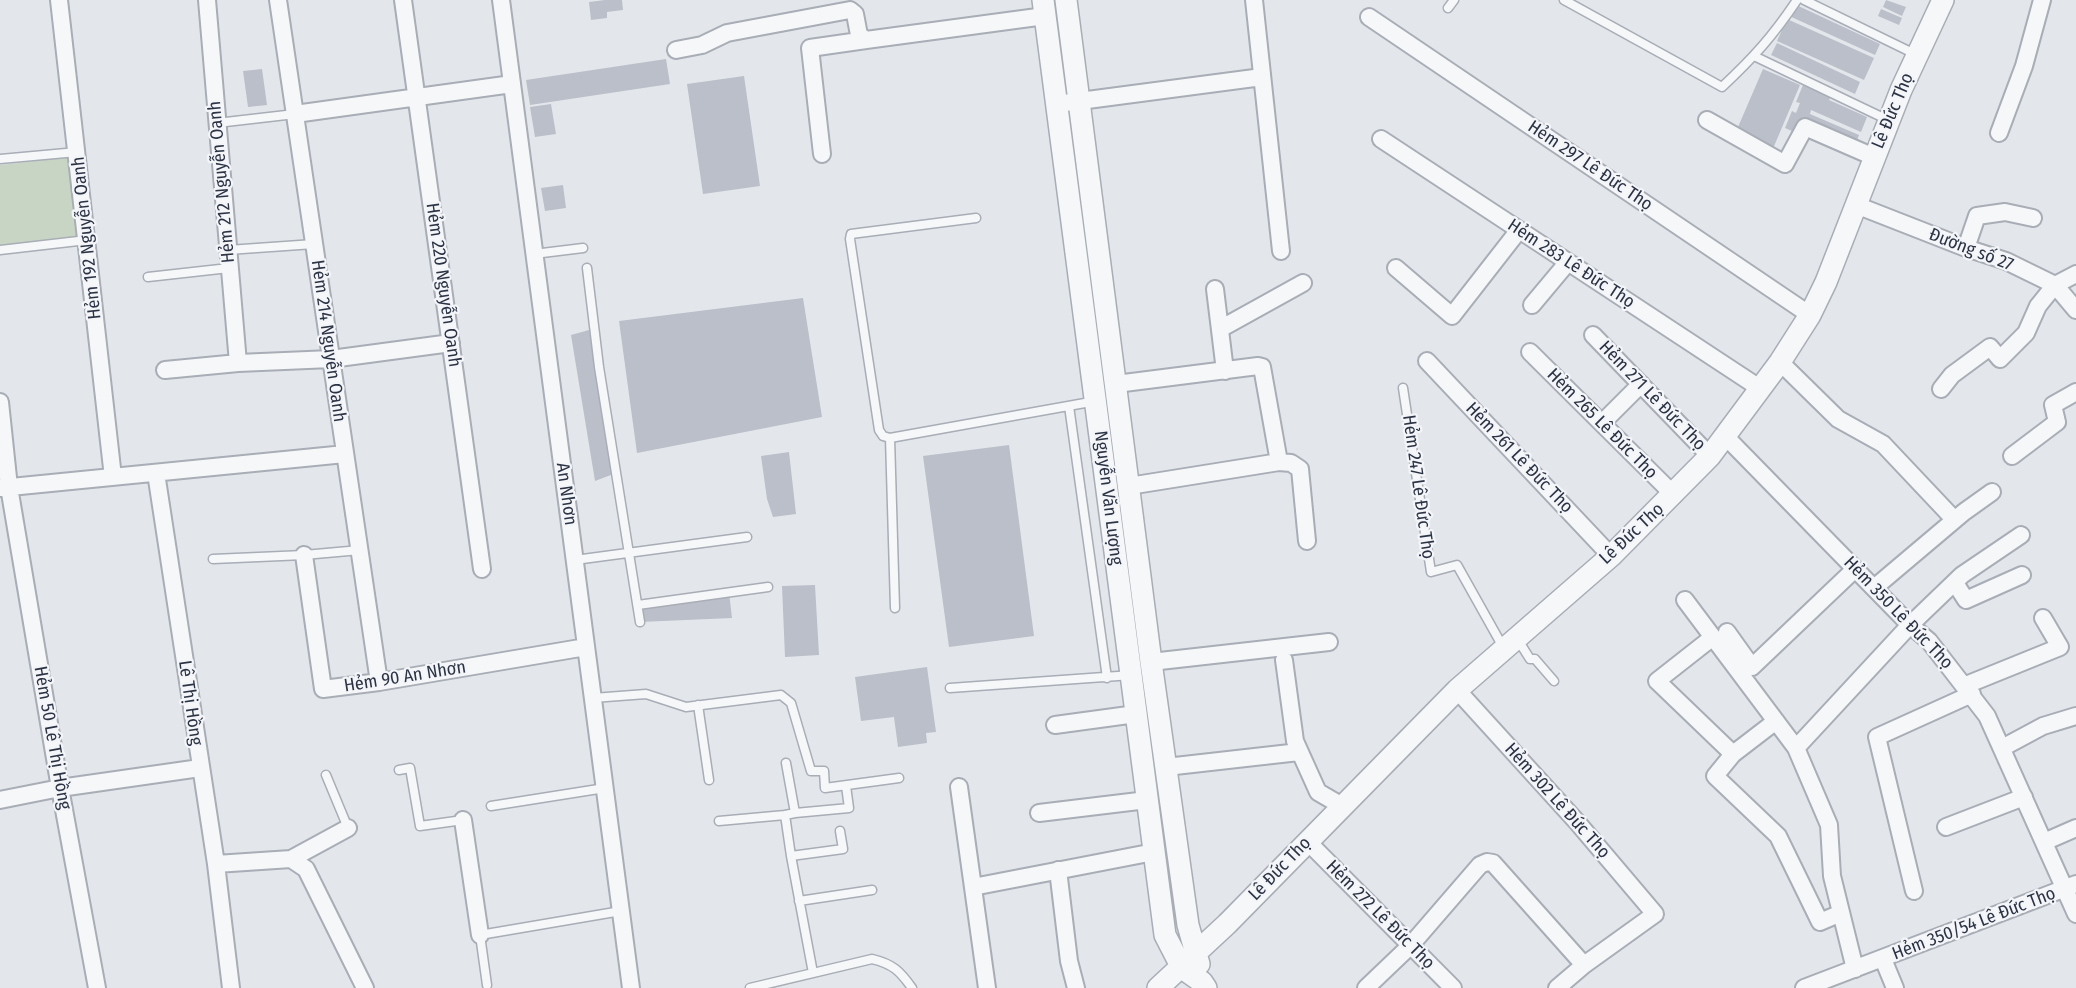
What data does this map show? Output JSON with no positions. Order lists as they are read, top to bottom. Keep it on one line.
{"streets":{"street":["Lê Đức Thọ","Hẻm 297 Lê Đức Thọ","Hẻm 212 Nguyễn Oanh","Hẻm 192 Nguyễn Oanh","Đường số 27","Hẻm 283 Lê Đức Thọ","Hẻm 220 Nguyễn Oanh","Hẻm 214 Nguyễn Oanh","Hẻm 271 Lê Đức Thọ","Hẻm 265 Lê Đức Thọ","Hẻm 261 Lê Đức Thọ","An Nhơn","Nguyễn Văn Lượng","Hẻm 350 Lê Đức Thọ","Hẻm 90 An Nhơn","Lê Thị Hồng","Hẻm 50 Lê Thị Hồng","Hẻm 302 Lê Đức Thọ","Hẻm 272 Lê Đức Thọ","Hẻm 350/54 Lê Đức Thọ"],"lane":["Hẻm 247 Lê Đức Thọ"]},"crossings":[["Lê Đức Thọ","Hẻm 297 Lê Đức Thọ"],["Lê Đức Thọ","Đường số 27"],["Lê Đức Thọ","Hẻm 283 Lê Đức Thọ"],["Lê Đức Thọ","Hẻm 271 Lê Đức Thọ"],["Lê Đức Thọ","Hẻm 265 Lê Đức Thọ"],["Lê Đức Thọ","Hẻm 261 Lê Đức Thọ"],["Lê Đức Thọ","Hẻm 247 Lê Đức Thọ"],["Lê Đức Thọ","Nguyễn Văn Lượng"],["Lê Đức Thọ","Hẻm 350 Lê Đức Thọ"],["Lê Đức Thọ","Hẻm 302 Lê Đức Thọ"],["Lê Đức Thọ","Hẻm 272 Lê Đức Thọ"],["Hẻm 214 Nguyễn Oanh","Hẻm 90 An Nhơn"],["An Nhơn","Hẻm 90 An Nhơn"],["Hẻm 350 Lê Đức Thọ","Hẻm 350/54 Lê Đức Thọ"]]}
